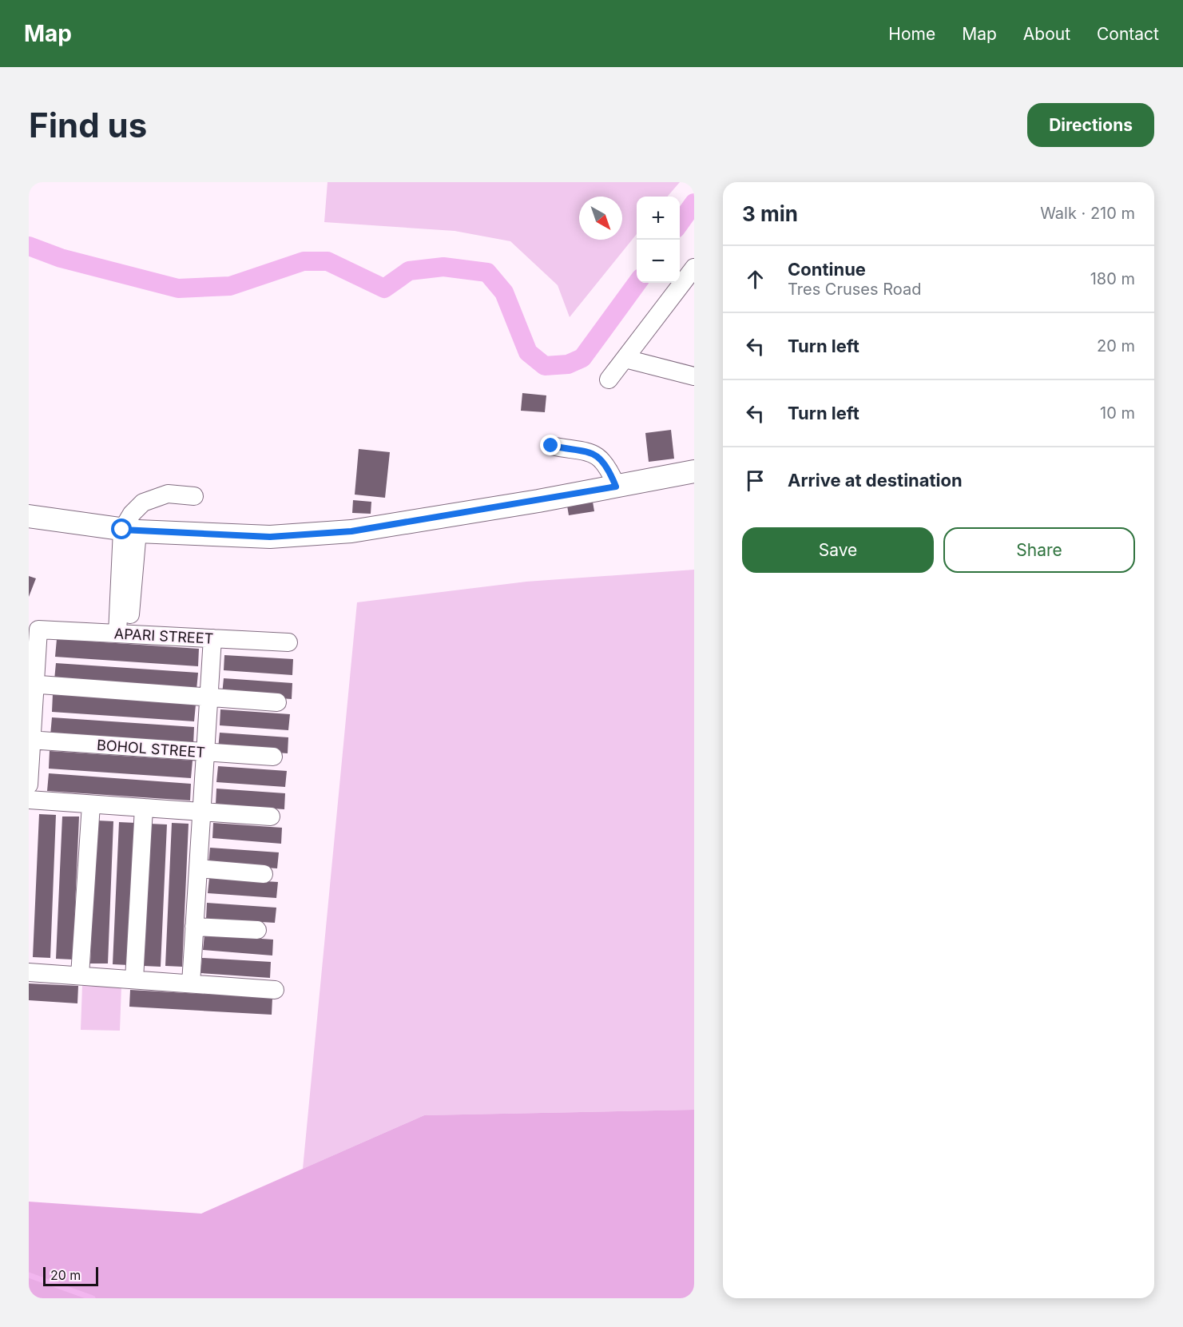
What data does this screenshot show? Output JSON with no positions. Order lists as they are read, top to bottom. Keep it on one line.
{"streets":{"street":["APARI STREET","BOHOL STREET"]},"scale_bar":"20 m","north":"bottom right","page":{"header":"Map","nav":["Home","Map","About","Contact"],"buttons":["Directions",["Save","Share"]],"title":"Find us","heading":["3 min","Walk · 210 m"],"map_buttons":["+","−"],"list":[["Continue","Tres Cruses Road","180 m"],["Turn left","20 m"],["Turn left","10 m"],"Arrive at destination"],"scale":"20 m"}}
